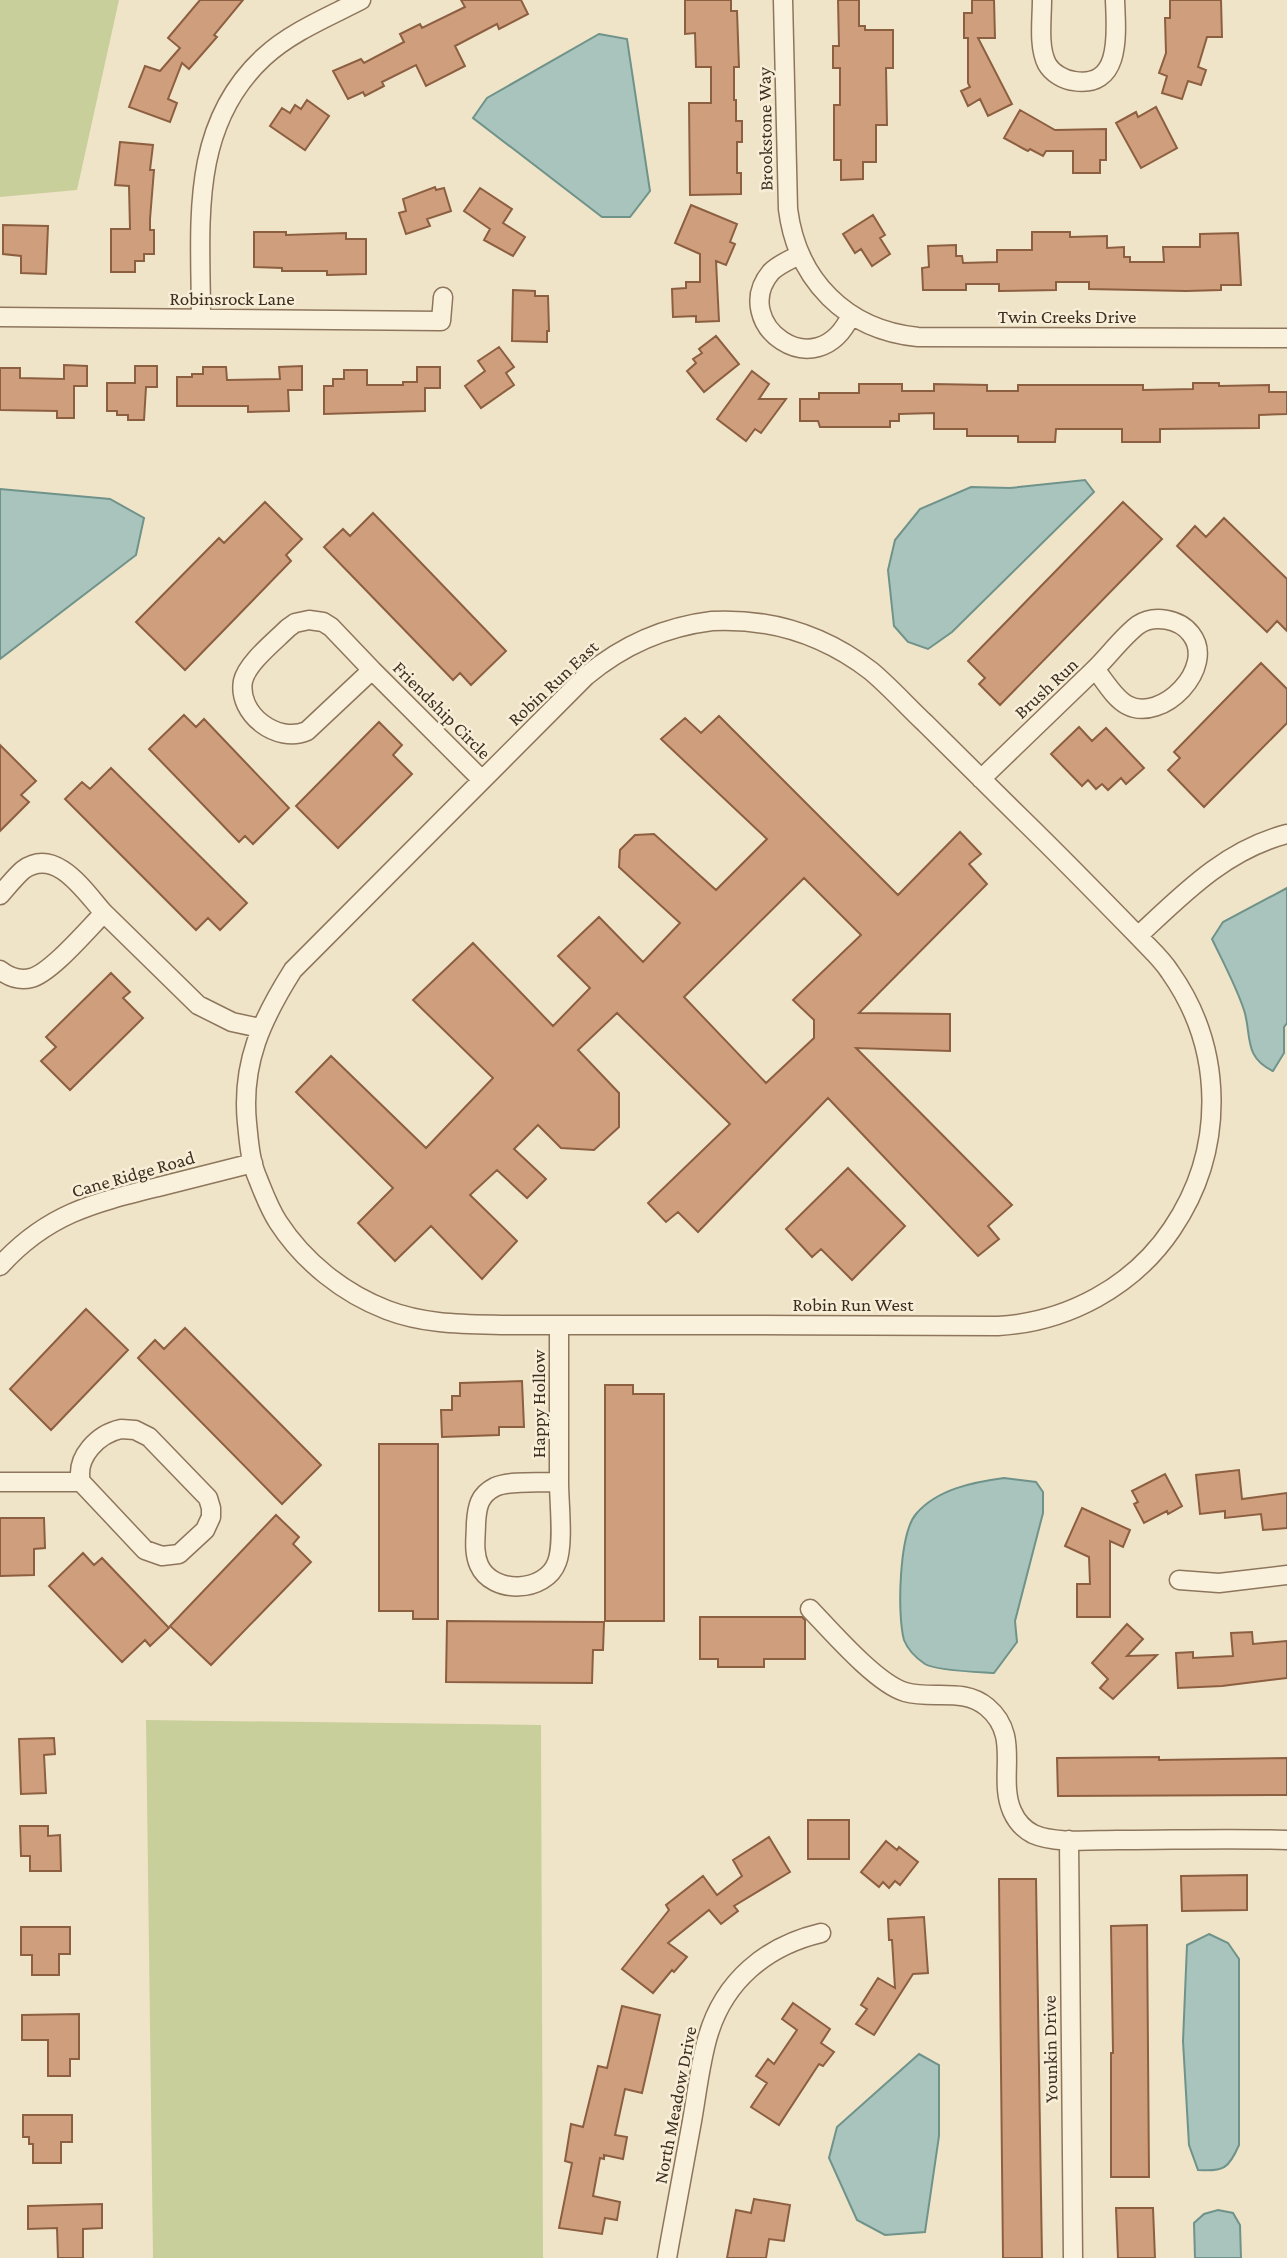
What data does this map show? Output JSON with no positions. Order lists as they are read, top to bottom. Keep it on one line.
{"streets":{"street":["Brookstone Way","Robinsrock Lane","Twin Creeks Drive","Robin Run East","Brush Run","Friendship Circle","Cane Ridge Road","Robin Run West","Happy Hollow","Younkin Drive","North Meadow Drive"]},"crossings":[["Brookstone Way","Twin Creeks Drive"],["Robin Run East","Brush Run"],["Robin Run East","Friendship Circle"],["Robin Run East","Cane Ridge Road"],["Robin Run East","Robin Run West"],["Cane Ridge Road","Robin Run West"],["Robin Run West","Happy Hollow"]]}
